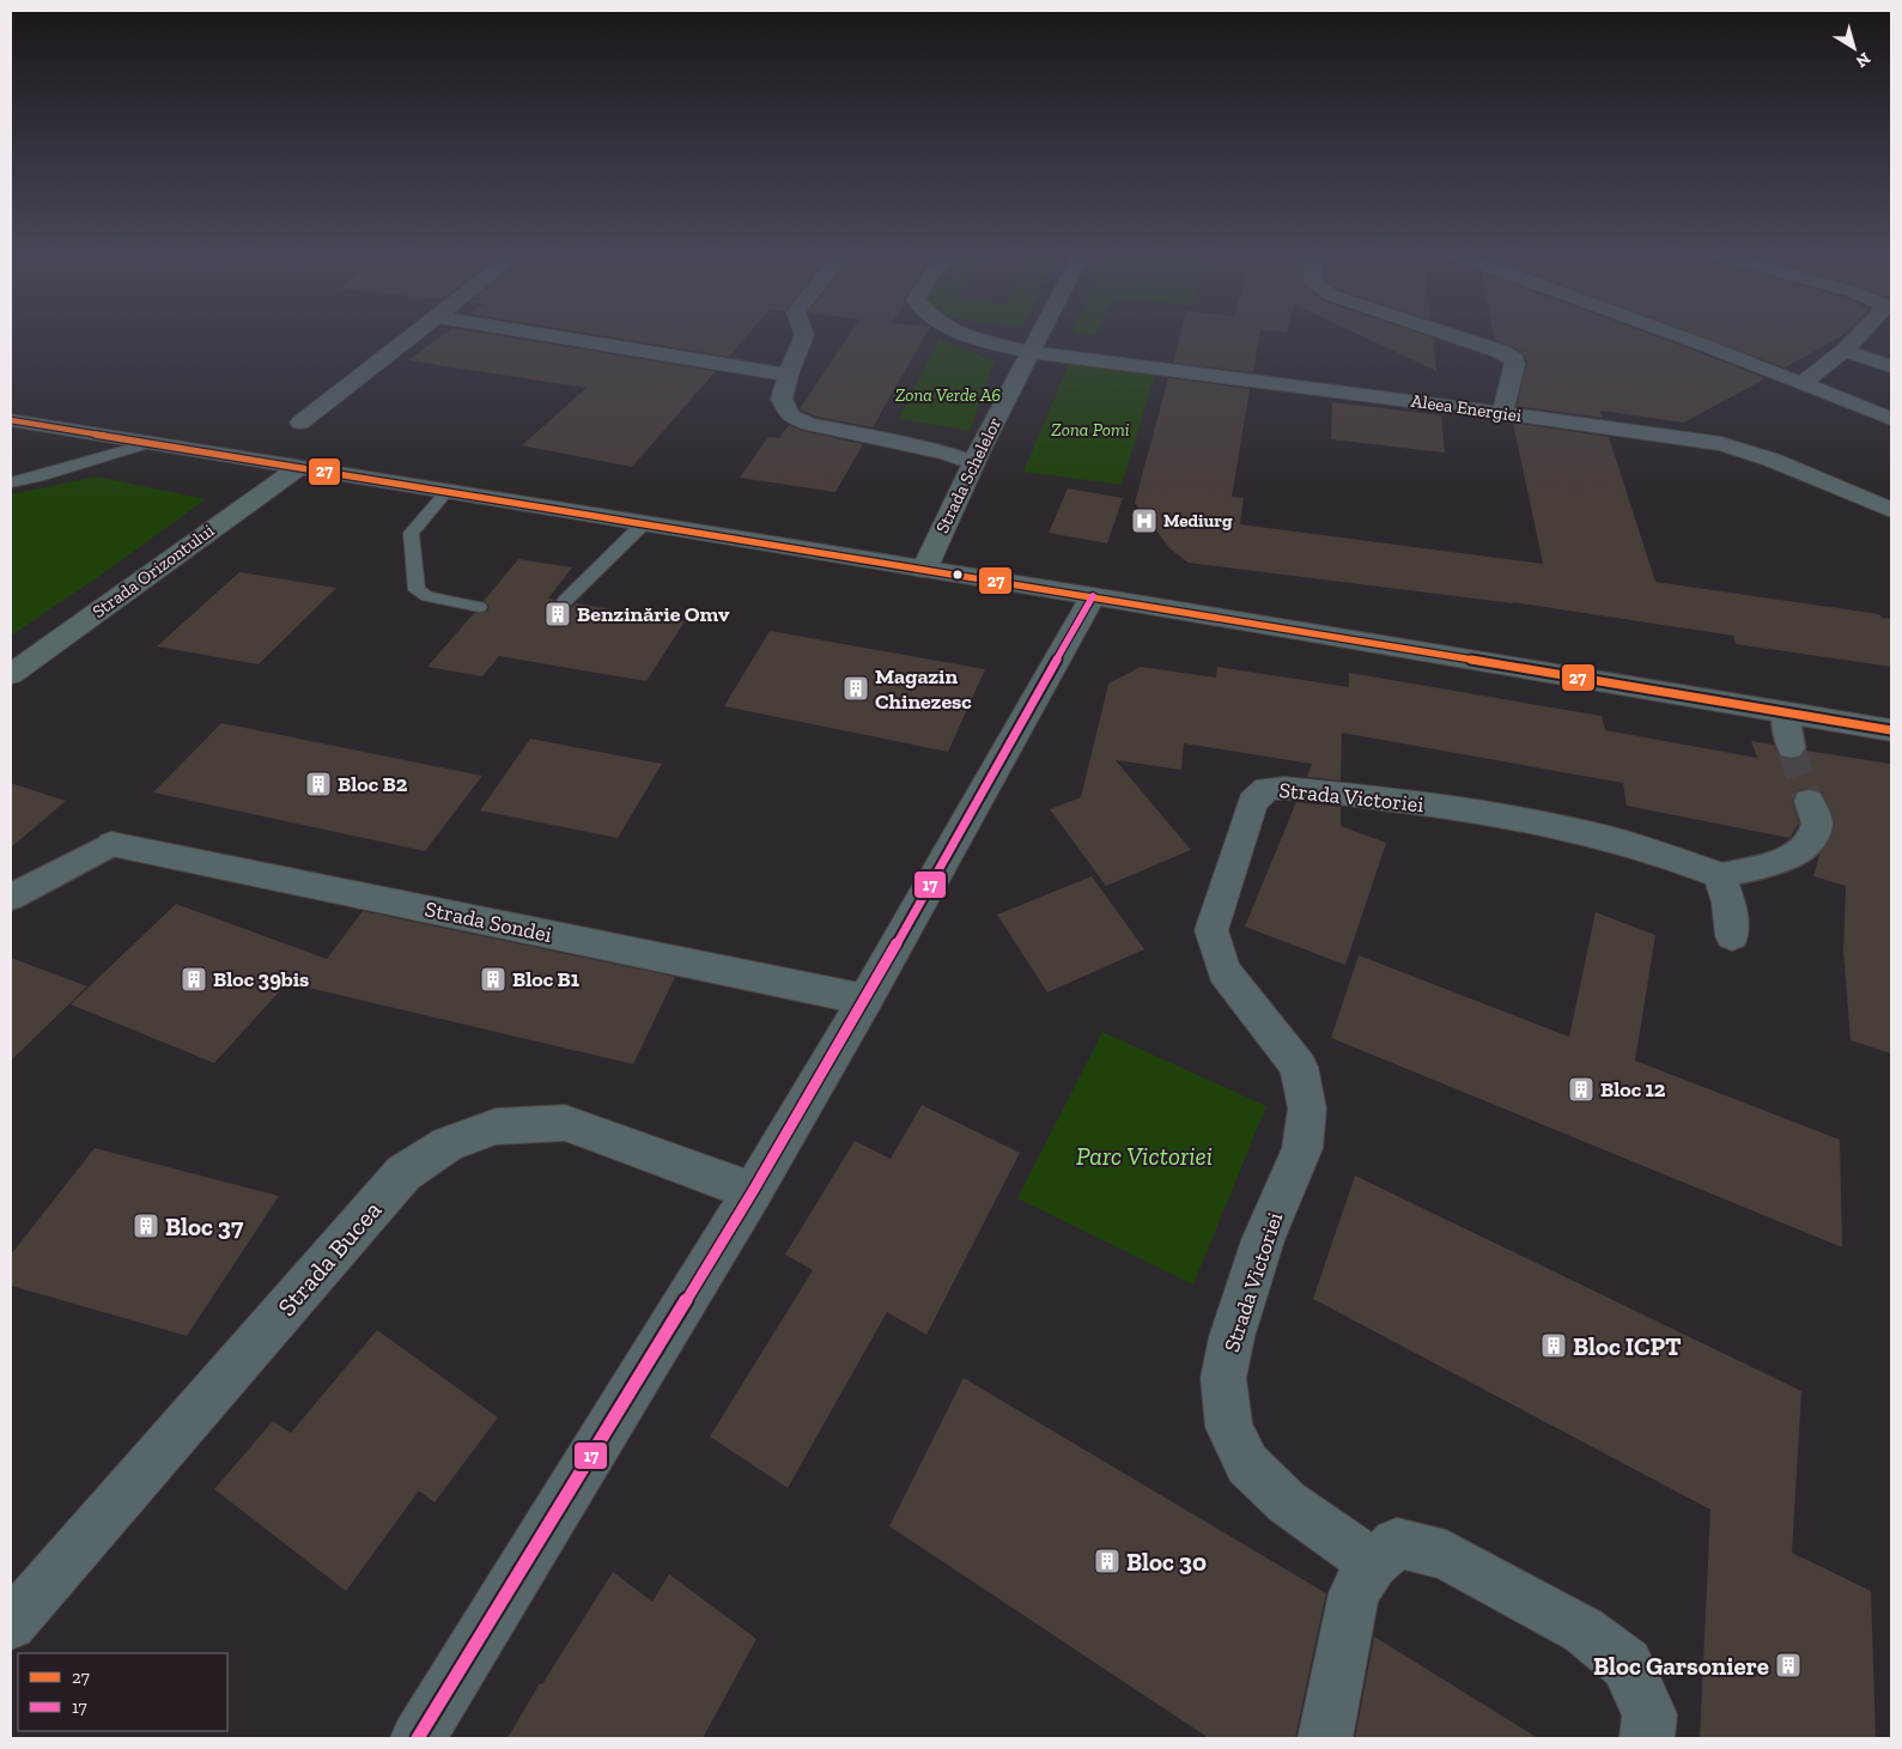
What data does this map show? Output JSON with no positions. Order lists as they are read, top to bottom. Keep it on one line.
{"streets":{"main road":["Strada Schelelor","Strada Orizontului"],"street":["Aleea Energiei","Strada Victoriei","Strada Sondei","Strada Bucea"]},"crossings":[["Aleea Energiei","Strada Schelelor"]],"parks":["Zona Verde A6","Zona Pomi","Parc Victoriei"],"places":{"hospital":["Mediurg"],"building":["Benzinărie Omv","Magazin Chinezesc","Bloc B2","Bloc 39bis","Bloc B1","Bloc 12","Bloc 37","Bloc ICPT","Bloc 30","Bloc Garsoniere"]},"lines":["transit line 27","transit line 17"],"legend":["27","17"],"north":"bottom right"}
